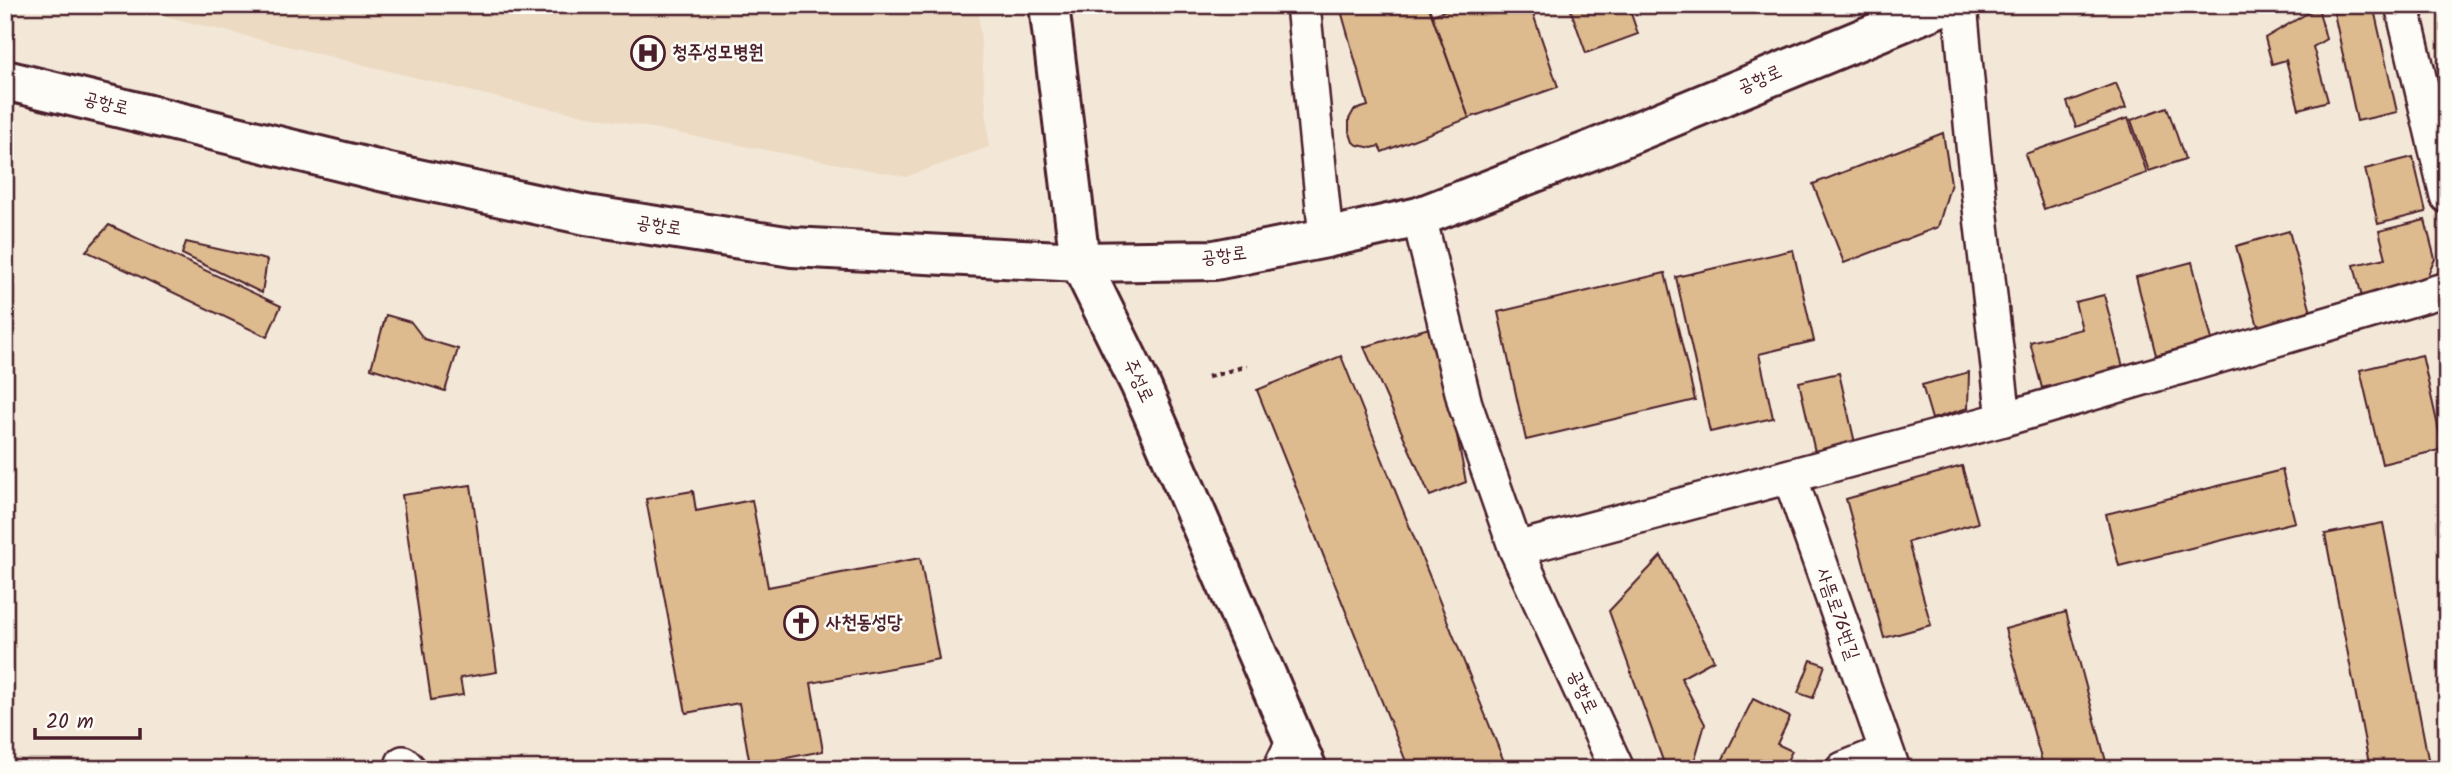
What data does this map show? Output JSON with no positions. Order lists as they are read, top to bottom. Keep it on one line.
{"streets":{"main road":["공항로","주성로"],"street":["사뜸로76번길"]},"crossings":[["공항로","주성로"]],"places":{"hospital":["청주성모병원"],"church":["사천동성당"]},"scale_bar":"20 m"}
